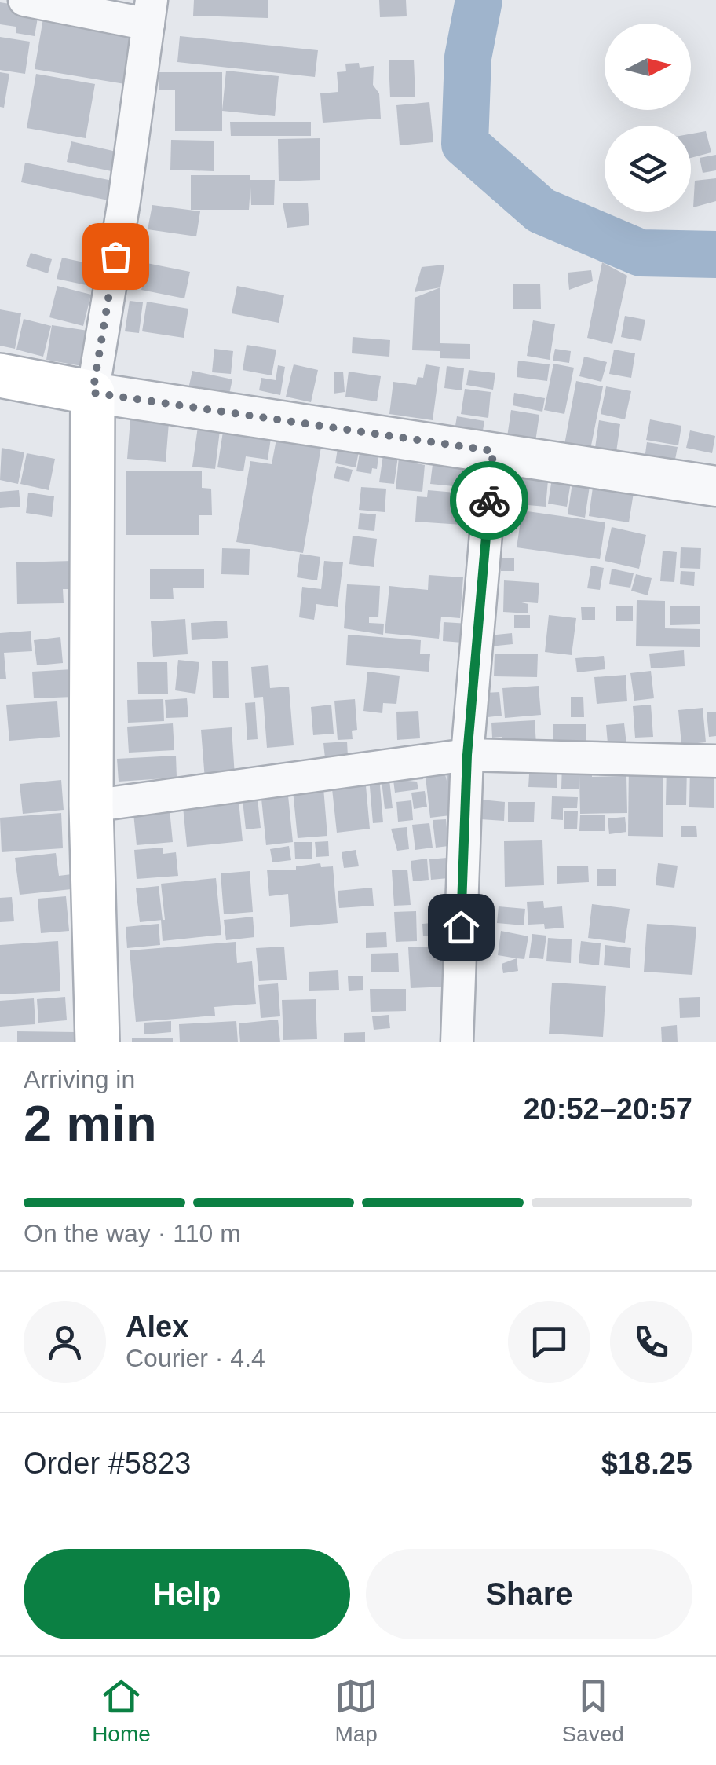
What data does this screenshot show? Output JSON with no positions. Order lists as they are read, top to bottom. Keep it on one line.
{"north":"right","page":{"heading":["2 min","Arriving in","20:52–20:57"],"panel":["Alex","Courier · 4.4","Order #5823","$18.25"],"bar":"On the way · 110 m","buttons":["Help","Share"],"tabs":["Home","Map","Saved"]}}
